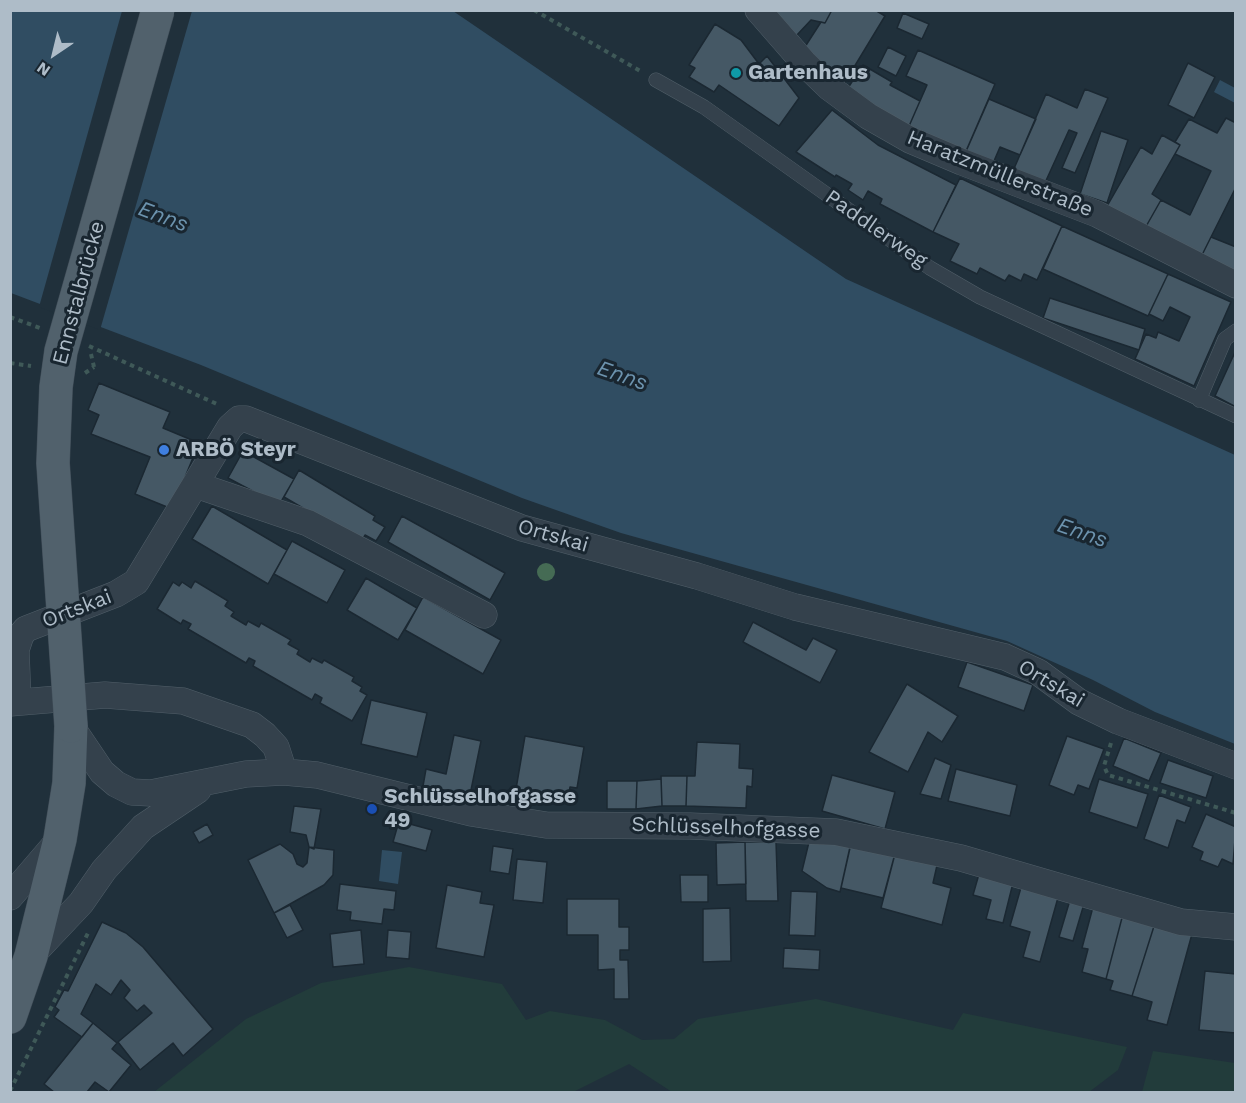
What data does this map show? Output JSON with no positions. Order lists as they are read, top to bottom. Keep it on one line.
{"streets":{"main road":["Ennstalbrücke"],"street":["Haratzmüllerstraße","Ortskai","Schlüsselhofgasse"],"lane":["Paddlerweg"]},"crossings":[["Ennstalbrücke","Schlüsselhofgasse"]],"water":["Enns"],"places":["Gartenhaus","ARBÖ Steyr","Schlüsselhofgasse 49"],"north":"bottom left"}
